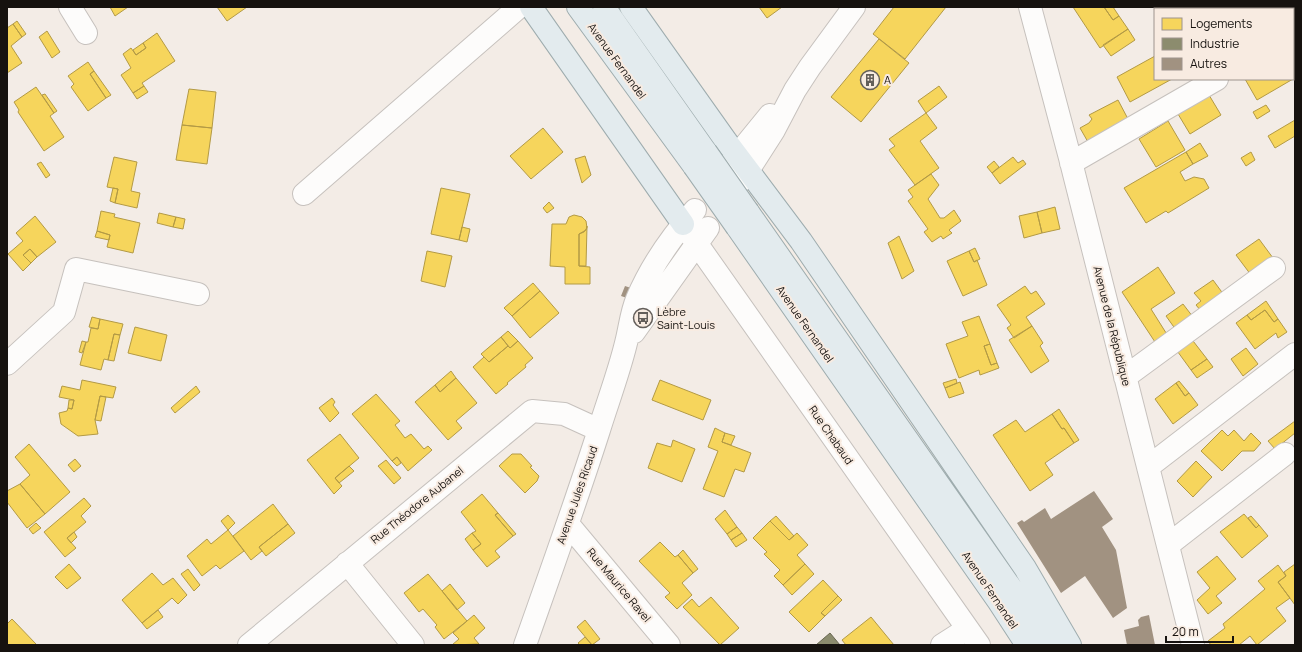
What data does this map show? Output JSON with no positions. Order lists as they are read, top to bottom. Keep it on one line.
{"streets":{"main road":["Avenue Fernandel"],"street":["Avenue de la République","Rue Chabaud","Avenue Jules Ricaud","Rue Théodore Aubanel","Rue Maurice Ravel"]},"crossings":[["Rue Chabaud","Avenue Jules Ricaud"],["Avenue Jules Ricaud","Rue Théodore Aubanel"],["Avenue Jules Ricaud","Rue Maurice Ravel"]],"places":{"building":["A"],"bus stop":["Lèbre Saint-Louis"]},"legend":["Logements","Industrie","Autres"],"scale_bar":"20 m"}
